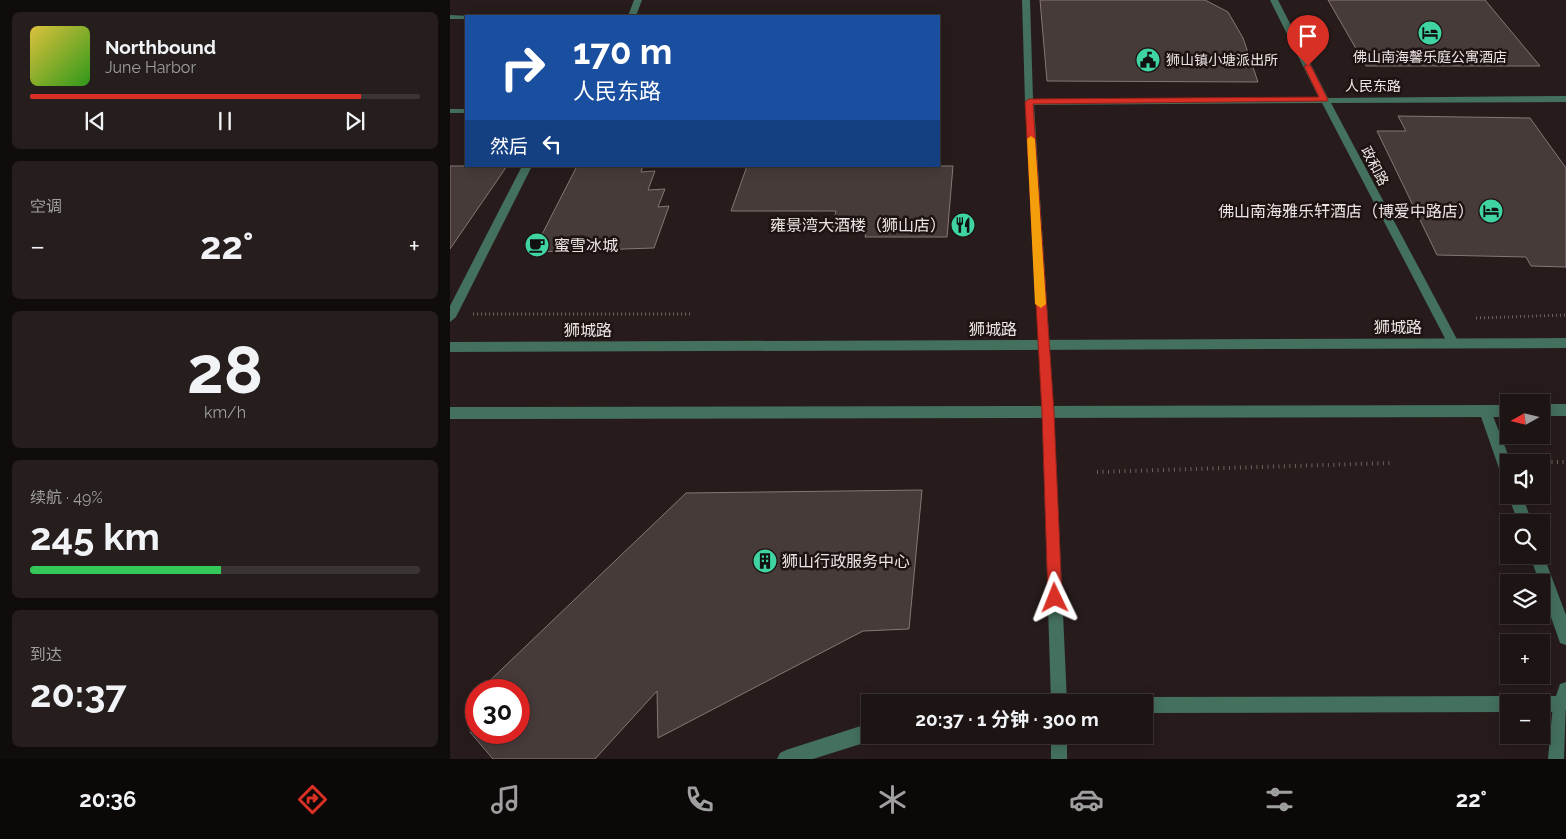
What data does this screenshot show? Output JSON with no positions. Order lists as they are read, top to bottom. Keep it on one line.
{"streets":{"street":["人民东路","政和路","狮城路"]},"crossings":[["人民东路","政和路"],["政和路","狮城路"]],"places":{"hotel":["佛山南海馨乐庭公寓酒店","佛山南海雅乐轩酒店（博爱中路店）"],"public building":["狮山镇小塘派出所"],"restaurant":["雍景湾大酒楼（狮山店）"],"cafe":["蜜雪冰城"],"building":["狮山行政服务中心"]},"north":"left","page":{"turn":["170 m","人民东路"],"song":["Northbound","June Harbor"],"then":"然后","tile":["空调",["28","km/h"],["续航 · 49%","245 km"],["到达","20:37"]],"heat":["−","22°","+"],"map_buttons":["+","−"],"limit":"30","trip":"20:37 · 1 分钟 · 300 m","tabs":["20:36","22°"]}}
